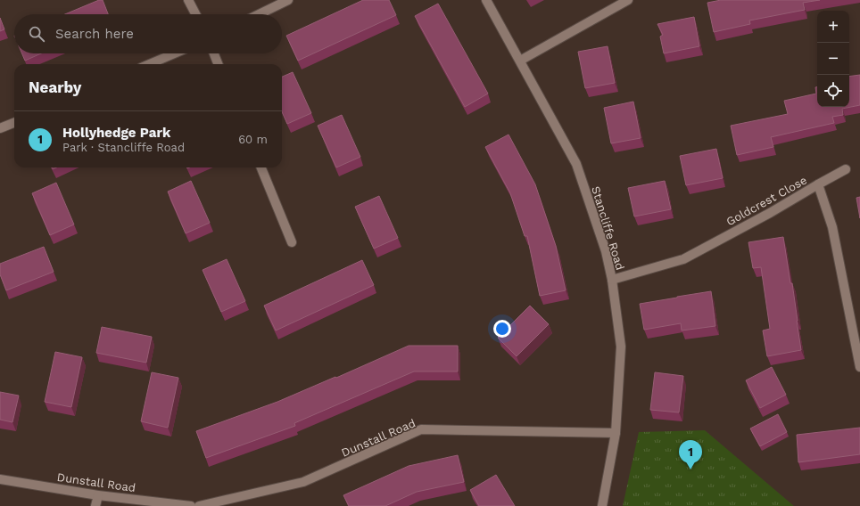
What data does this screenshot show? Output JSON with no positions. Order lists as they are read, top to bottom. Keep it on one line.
{"streets":{"street":["Goldcrest Close","Stancliffe Road","Dunstall Road"]},"crossings":[["Goldcrest Close","Stancliffe Road"],["Stancliffe Road","Dunstall Road"]],"page":{"map_buttons":["+","−"],"search":"Search here","heading":"Nearby","list":[{"mark":"1","name":"Hollyhedge Park","note":"Park · Stancliffe Road","value":"60 m"}],"pins":"1"}}
